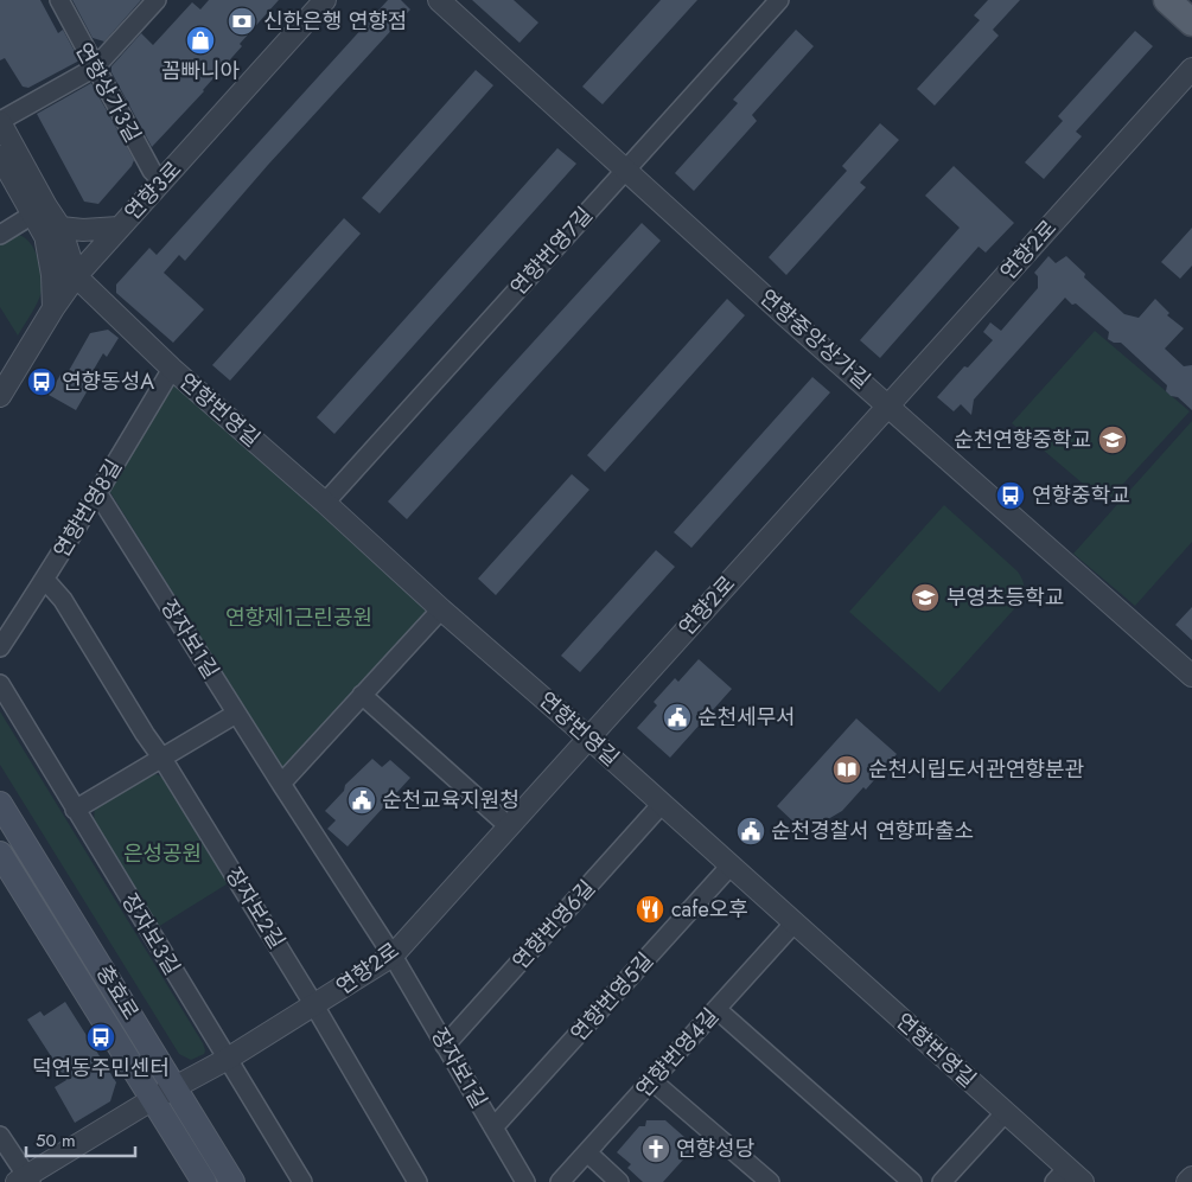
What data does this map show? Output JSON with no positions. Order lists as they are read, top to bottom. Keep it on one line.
{"streets":{"main road":["충효로"],"street":["연향상가3길","연향3로","연향2로","연향번영7길","연향중앙상가길","연향번영길","연향번영8길","장자보1길","장자보2길","연향번영6길","장자보3길","연향번영5길","연향번영4길"]},"crossings":[["연향상가3길","연향3로"],["연향3로","연향번영길"],["연향2로","연향중앙상가길"],["연향2로","연향번영길"],["연향2로","장자보1길"],["연향2로","장자보2길"],["연향2로","장자보3길"],["연향2로","충효로"],["연향번영7길","연향중앙상가길"],["연향번영7길","연향번영길"],["연향번영길","연향번영8길"],["연향번영길","연향번영6길"],["연향번영길","연향번영5길"],["연향번영길","연향번영4길"],["연향번영8길","장자보1길"],["연향번영8길","장자보2길"],["장자보1길","연향번영6길"],["장자보1길","연향번영5길"]],"parks":["연향제1근린공원","은성공원"],"places":{"bank":["신한은행 연향점"],"shop":["꼼빠니아"],"bus stop":["연향동성A","연향중학교","덕연동주민센터"],"school or university":["순천연향중학교","부영초등학교"],"public building":["순천세무서","순천교육지원청","순천경찰서 연향파출소"],"library":["순천시립도서관연향분관"],"restaurant":["cafe오후"],"church":["연향성당"]},"scale_bar":"50 m"}
